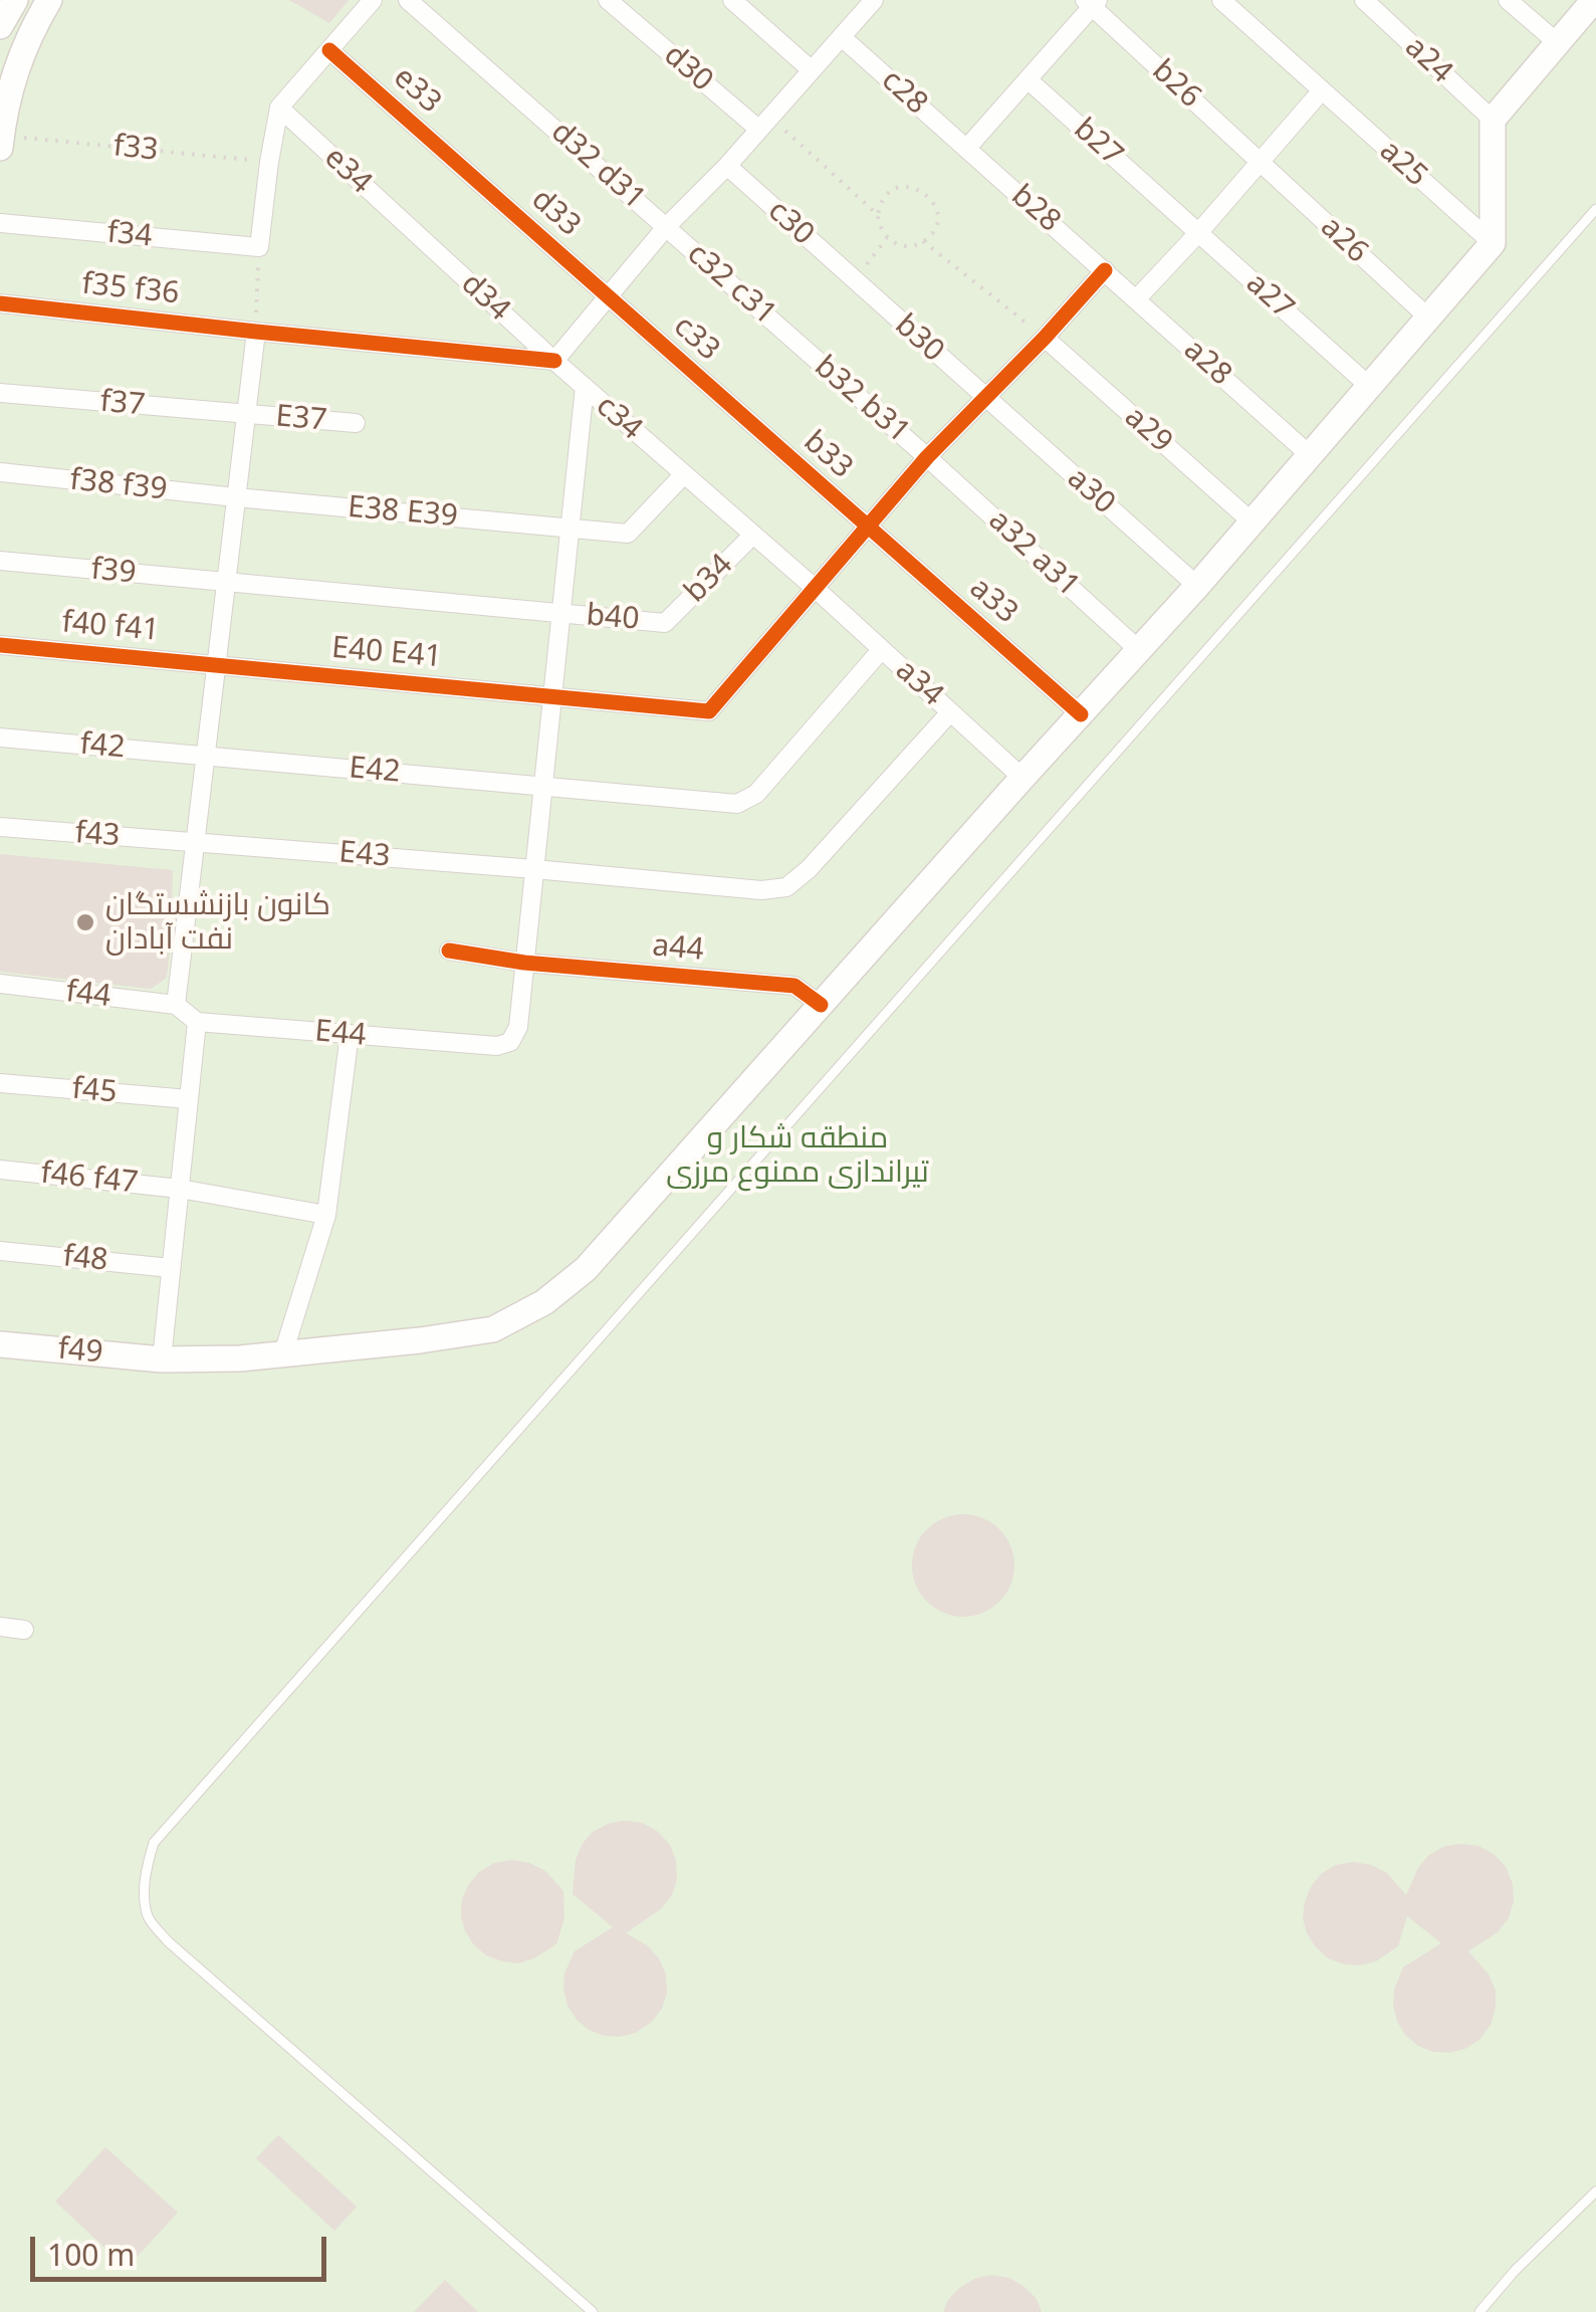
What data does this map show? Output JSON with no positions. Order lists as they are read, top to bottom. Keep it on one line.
{"streets":{"main road":["f49"],"street":["a24","d30","b26","e33","c28","b27","a25","d32 d31","e34","b28","d33","c30","f34","a26","c32 c31","f35 f36","a27","d34","c33","b30","a28","b32 b31","f37","c34","E37","a29","b33","f38 f39","a30","E38 E39","a32 a31","f39","b34","a33","b40","f40 f41","E40 E41","a34","f42","E42","f43","E43","a44","f44","E44","f45","f46 f47","f48"],"path":["f33"]},"crossings":[["b26","a26"],["e33","d33"],["c28","b28"],["b27","a27"],["a25","f49"],["d32 d31","c32 c31"],["e34","d34"],["b28","a28"],["d33","c33"],["c30","b30"],["a26","f49"],["c32 c31","b32 b31"],["f35 f36","d34"],["f35 f36","c34"],["a27","f49"],["d34","c34"],["c33","b33"],["b30","a30"],["a28","f49"],["b32 b31","a32 a31"],["f37","E37"],["c34","E38 E39"],["c34","b34"],["a29","f49"],["b33","a33"],["f38 f39","E38 E39"],["a30","f49"],["E38 E39","b34"],["a32 a31","f49"],["f39","b40"],["b34","b40"],["b34","E40 E41"],["b34","a34"],["a33","f49"],["f40 f41","E40 E41"],["E40 E41","a34"],["a34","E42"],["a34","E43"],["a34","f49"],["f42","E42"],["f43","E43"],["a44","E44"],["a44","f49"]],"parks":["منطقه شکار و تیراندازی ممنوع مرزی"],"places":["کانون بازنشستگان نفت آبادان"],"scale_bar":"100 m"}
